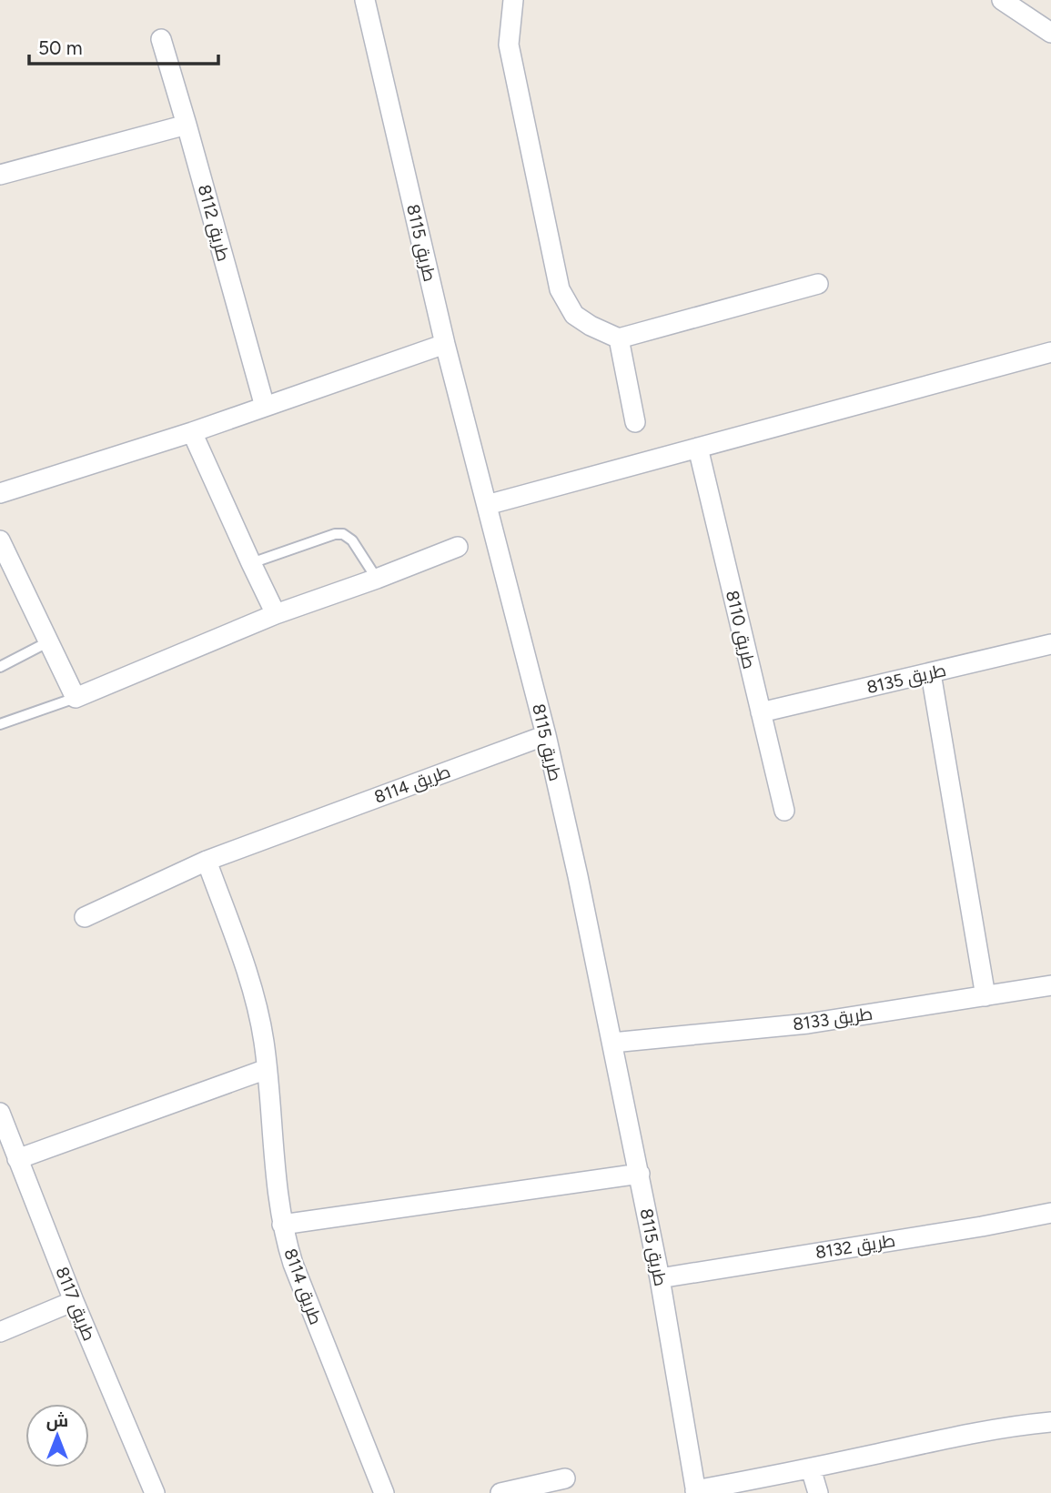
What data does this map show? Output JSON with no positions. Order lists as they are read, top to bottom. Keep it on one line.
{"streets":{"street":["طريق 8112","طريق 8115","طريق 8110","طريق 8135","طريق 8114","طريق 8133","طريق 8132","طريق 8117"]},"crossings":[["طريق 8115","طريق 8114"],["طريق 8115","طريق 8133"],["طريق 8115","طريق 8132"],["طريق 8110","طريق 8135"]],"scale_bar":"50 m","north":"top"}
